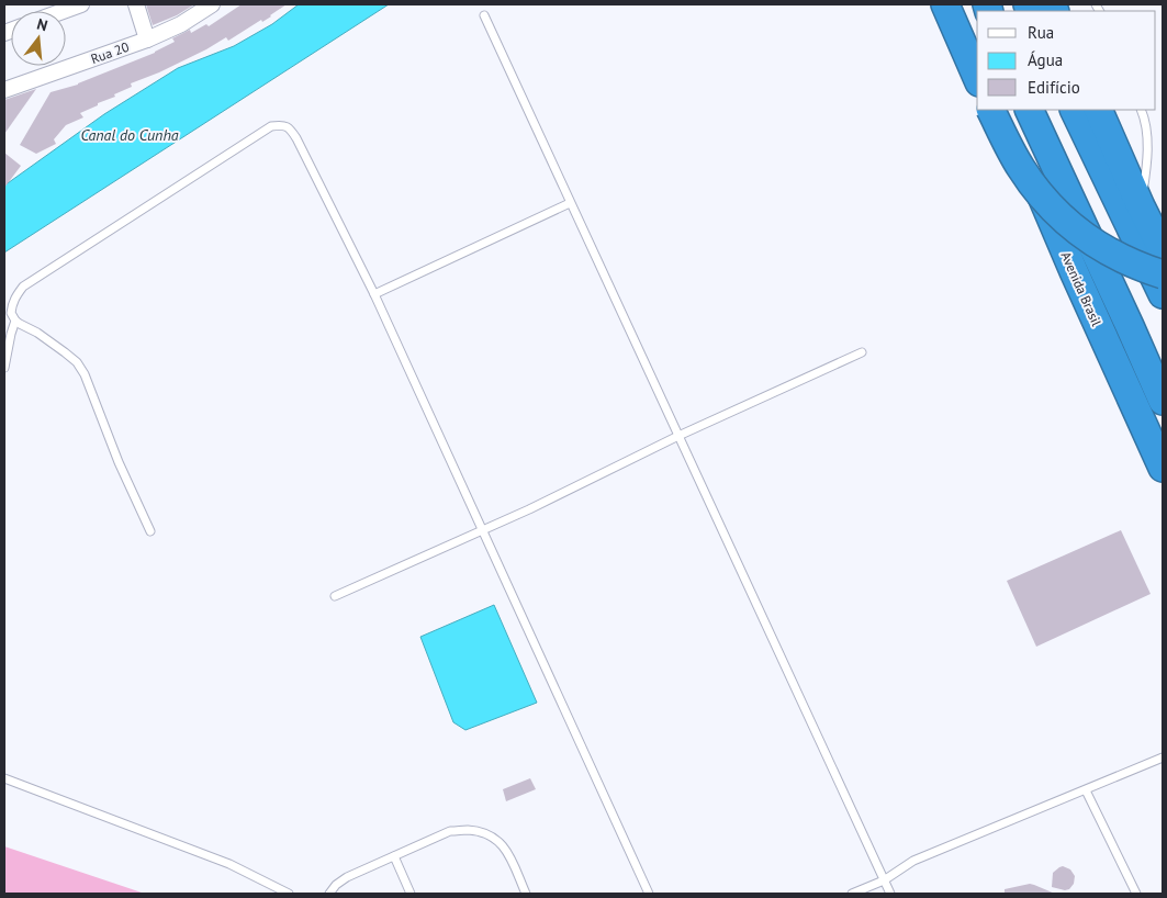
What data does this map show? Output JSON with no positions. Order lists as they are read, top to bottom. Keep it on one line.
{"streets":{"highway":["Avenida Brasil"],"street":["Rua 20"]},"water":["Canal do Cunha"],"legend":["Rua","Água","Edifício"],"north":"top"}
